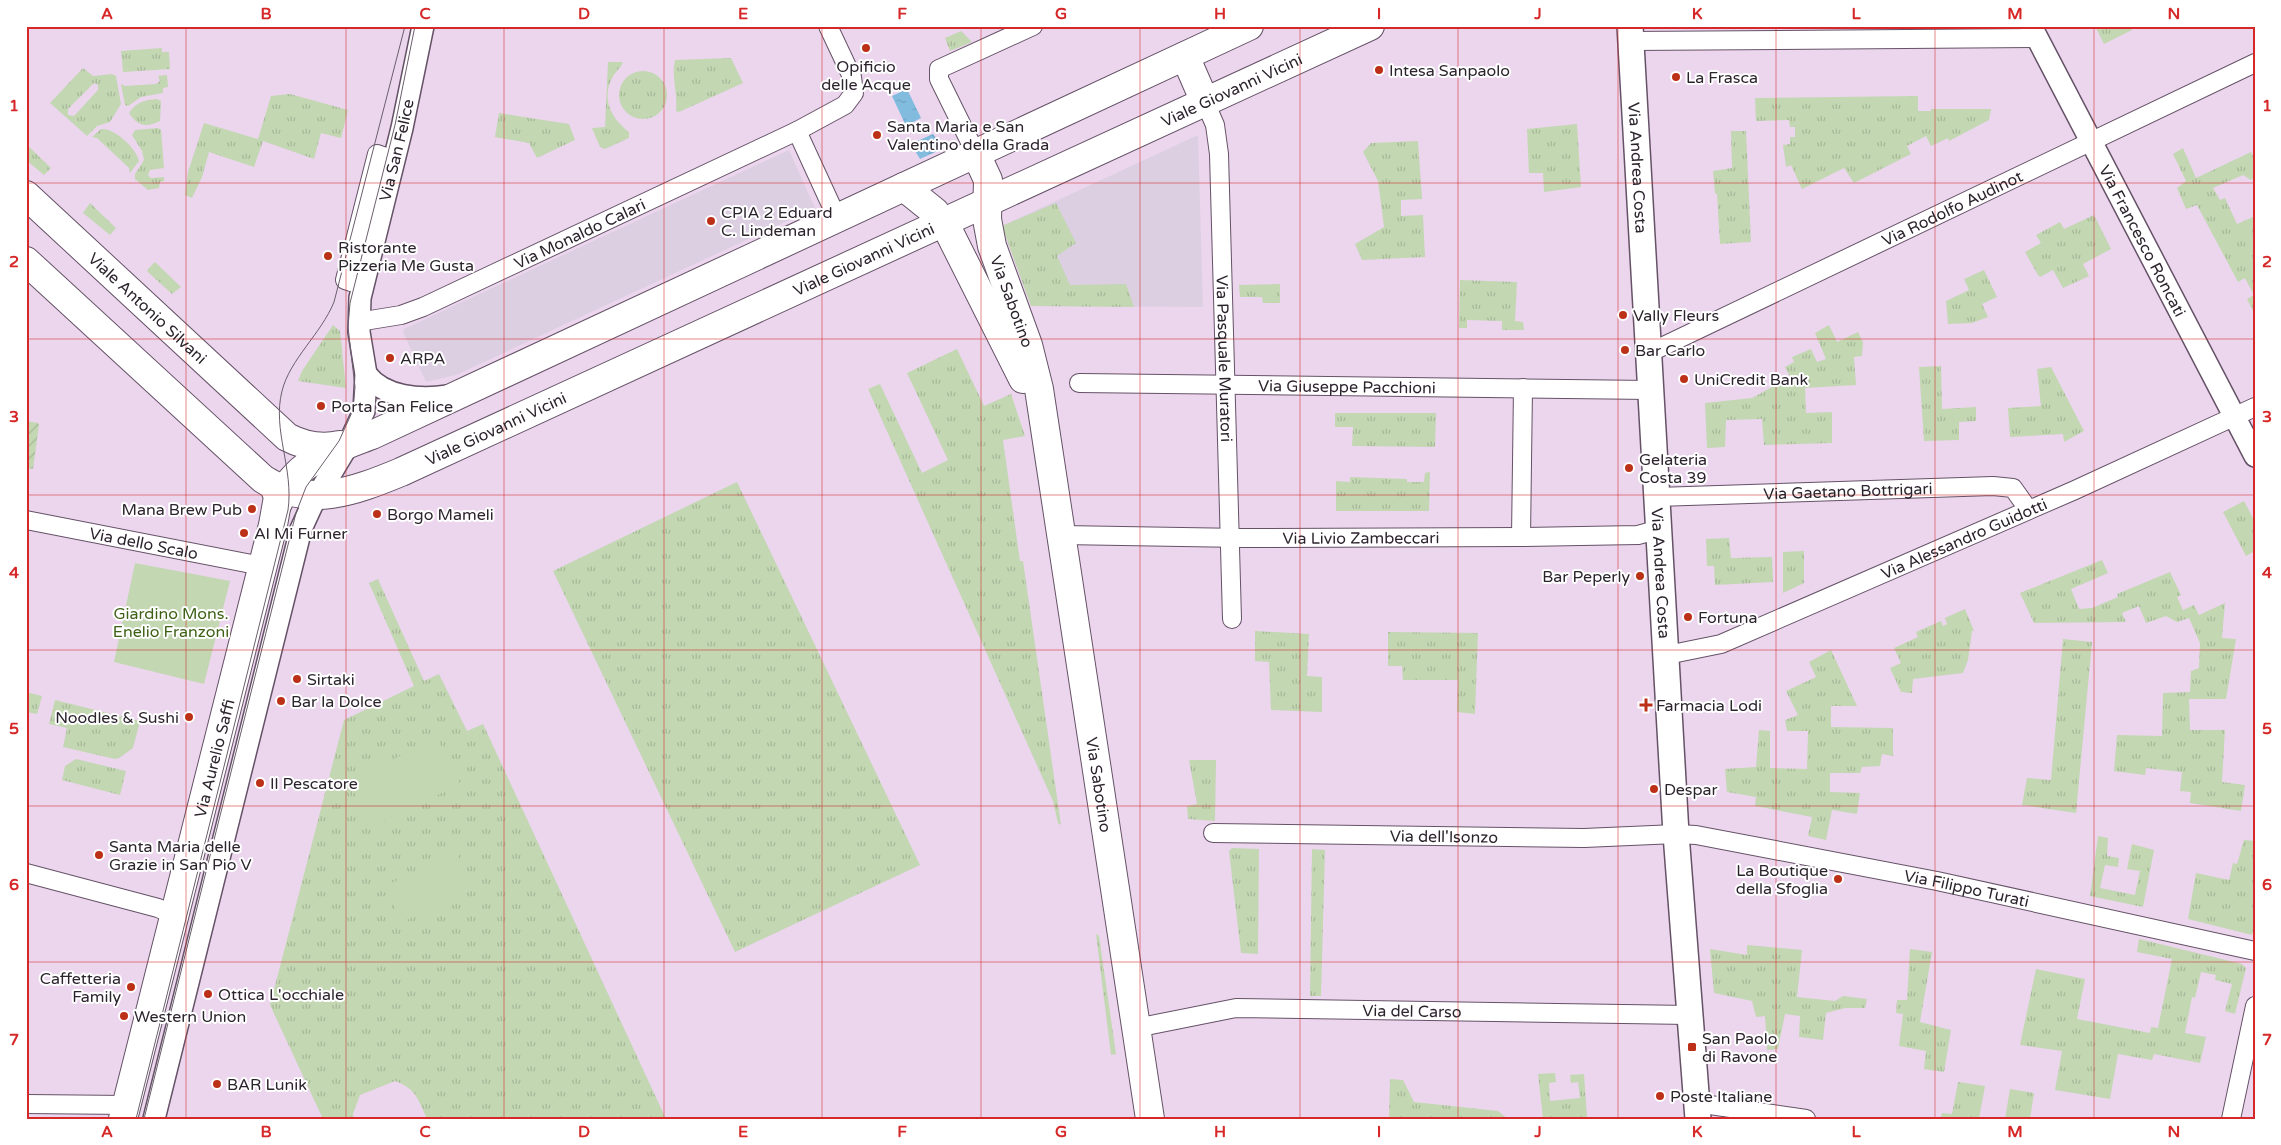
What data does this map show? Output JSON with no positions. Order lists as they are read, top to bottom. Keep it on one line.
{"streets":{"main road":["Viale Giovanni Vicini","Via Andrea Costa","Via Sabotino","Viale Antonio Silvani","Via Aurelio Saffi"],"street":["Via San Felice","Via Rodolfo Audinot","Via Monaldo Calari","Via Francesco Roncati","Via Pasquale Muratori","Via Giuseppe Pacchioni","Via Gaetano Bottrigari","Via Livio Zambeccari","Via Alessandro Guidotti","Via dello Scalo","Via dell'Isonzo","Via Filippo Turati","Via del Carso"]},"crossings":[["Viale Giovanni Vicini","Via Sabotino"],["Viale Giovanni Vicini","Via Pasquale Muratori"],["Viale Giovanni Vicini","Via Aurelio Saffi"],["Via San Felice","Via Monaldo Calari"],["Via San Felice","Via Aurelio Saffi"],["Via Andrea Costa","Via Rodolfo Audinot"],["Via Andrea Costa","Via Giuseppe Pacchioni"],["Via Andrea Costa","Via Gaetano Bottrigari"],["Via Andrea Costa","Via Livio Zambeccari"],["Via Andrea Costa","Via Alessandro Guidotti"],["Via Andrea Costa","Via dell'Isonzo"],["Via Andrea Costa","Via Filippo Turati"],["Via Andrea Costa","Via del Carso"],["Via Rodolfo Audinot","Via Francesco Roncati"],["Via Francesco Roncati","Via Alessandro Guidotti"],["Via Sabotino","Via Livio Zambeccari"],["Via Sabotino","Via del Carso"],["Viale Antonio Silvani","Via Aurelio Saffi"],["Via Pasquale Muratori","Via Giuseppe Pacchioni"],["Via Pasquale Muratori","Via Livio Zambeccari"],["Via Gaetano Bottrigari","Via Alessandro Guidotti"],["Via dello Scalo","Via Aurelio Saffi"],["Via dell'Isonzo","Via Filippo Turati"]],"parks":["Giardino Mons. Enelio Franzoni"],"places":{"other":["Opificio delle Acque","Intesa Sanpaolo","La Frasca","Santa Maria e San Valentino della Grada","CPIA 2 Eduard C. Lindeman","Ristorante Pizzeria Me Gusta","Vally Fleurs","Bar Carlo","ARPA","UniCredit Bank","Porta San Felice","Gelateria Costa 39","Mana Brew Pub","Borgo Mameli","Al Mi Furner","Bar Peperly","Fortuna","Sirtaki","Bar la Dolce","Noodles & Sushi","Il Pescatore","Despar","Santa Maria delle Grazie in San Pio V","La Boutique della Sfoglia","Caffetteria Family","Ottica L'occhiale","Western Union","BAR Lunik","Poste Italiane"],"health":["Farmacia Lodi"],"transit":["San Paolo di Ravone"]},"grid":{"columns":["A","B","C","D","E","F","G","H","I","J","K","L","M","N"],"rows":["1","2","3","4","5","6","7"]}}
